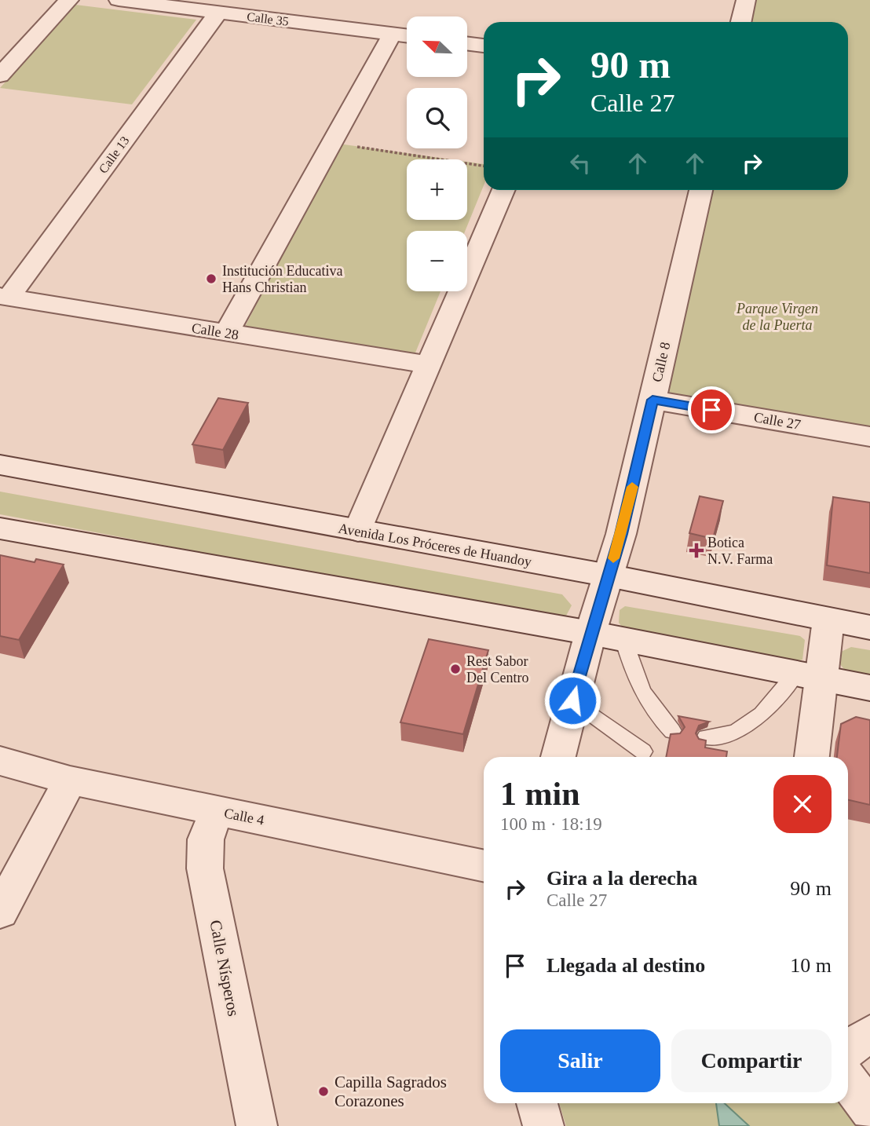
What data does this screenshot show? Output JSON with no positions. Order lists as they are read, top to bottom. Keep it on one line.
{"streets":{"street":["Calle 35","Calle 13","Calle 28","Calle 8","Calle 27","Avenida Los Próceres de Huandoy","Calle 4","Calle Nísperos"]},"crossings":[["Calle 35","Calle 13"],["Calle 13","Calle 28"],["Calle 8","Calle 27"],["Calle 8","Avenida Los Próceres de Huandoy"],["Calle 4","Calle Nísperos"]],"parks":["Parque Virgen de la Puerta"],"places":{"other":["Institución Educativa Hans Christian","Rest Sabor Del Centro","Capilla Sagrados Corazones"],"health":["Botica N.V. Farma"]},"north":"top left","page":{"map_buttons":["+","−"],"turn":["90 m","Calle 27"],"heading":["1 min","100 m · 18:19"],"list":[{"name":"Gira a la derecha","note":"Calle 27","value":"90 m"},{"name":"Llegada al destino","value":"10 m"}],"buttons":["Salir","Compartir"]}}
